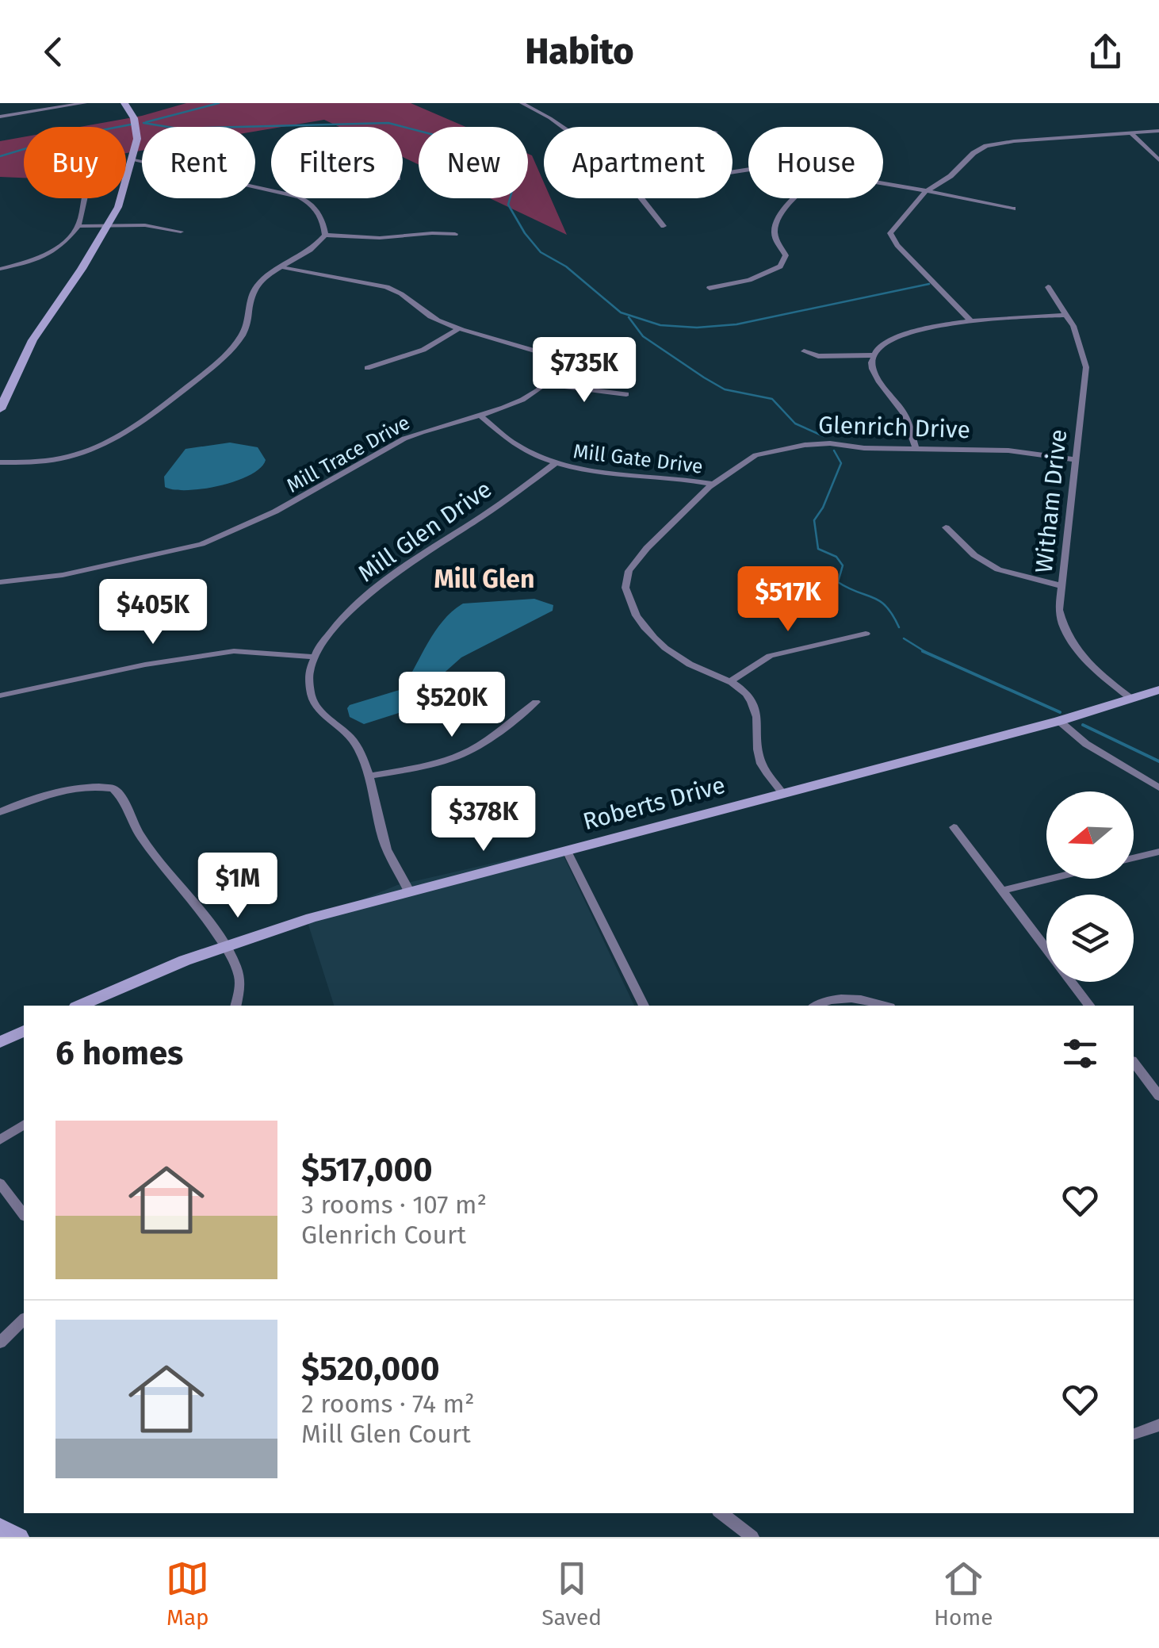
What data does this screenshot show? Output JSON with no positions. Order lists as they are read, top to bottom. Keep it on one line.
{"streets":{"street":["Glenrich Drive","Mill Trace Drive","Mill Gate Drive","Witham Drive","Mill Glen Drive","Roberts Drive"]},"crossings":[["Glenrich Drive","Mill Gate Drive"],["Glenrich Drive","Witham Drive"],["Glenrich Drive","Roberts Drive"],["Mill Trace Drive","Mill Gate Drive"],["Mill Gate Drive","Mill Glen Drive"],["Witham Drive","Roberts Drive"]],"districts":["Mill Glen"],"north":"left","page":{"header":"Habito","chip":["Buy","Rent","Filters","New","Apartment","House"],"price":["$735K","$517K","$405K","$520K","$378K","$1M"],"heading":"6 homes","list":[{"name":"$517,000","note":"3 rooms · 107 m² · Glenrich Court"},{"name":"$520,000","note":"2 rooms · 74 m² · Mill Glen Court"}],"tabs":["Map","Saved","Home"]}}
